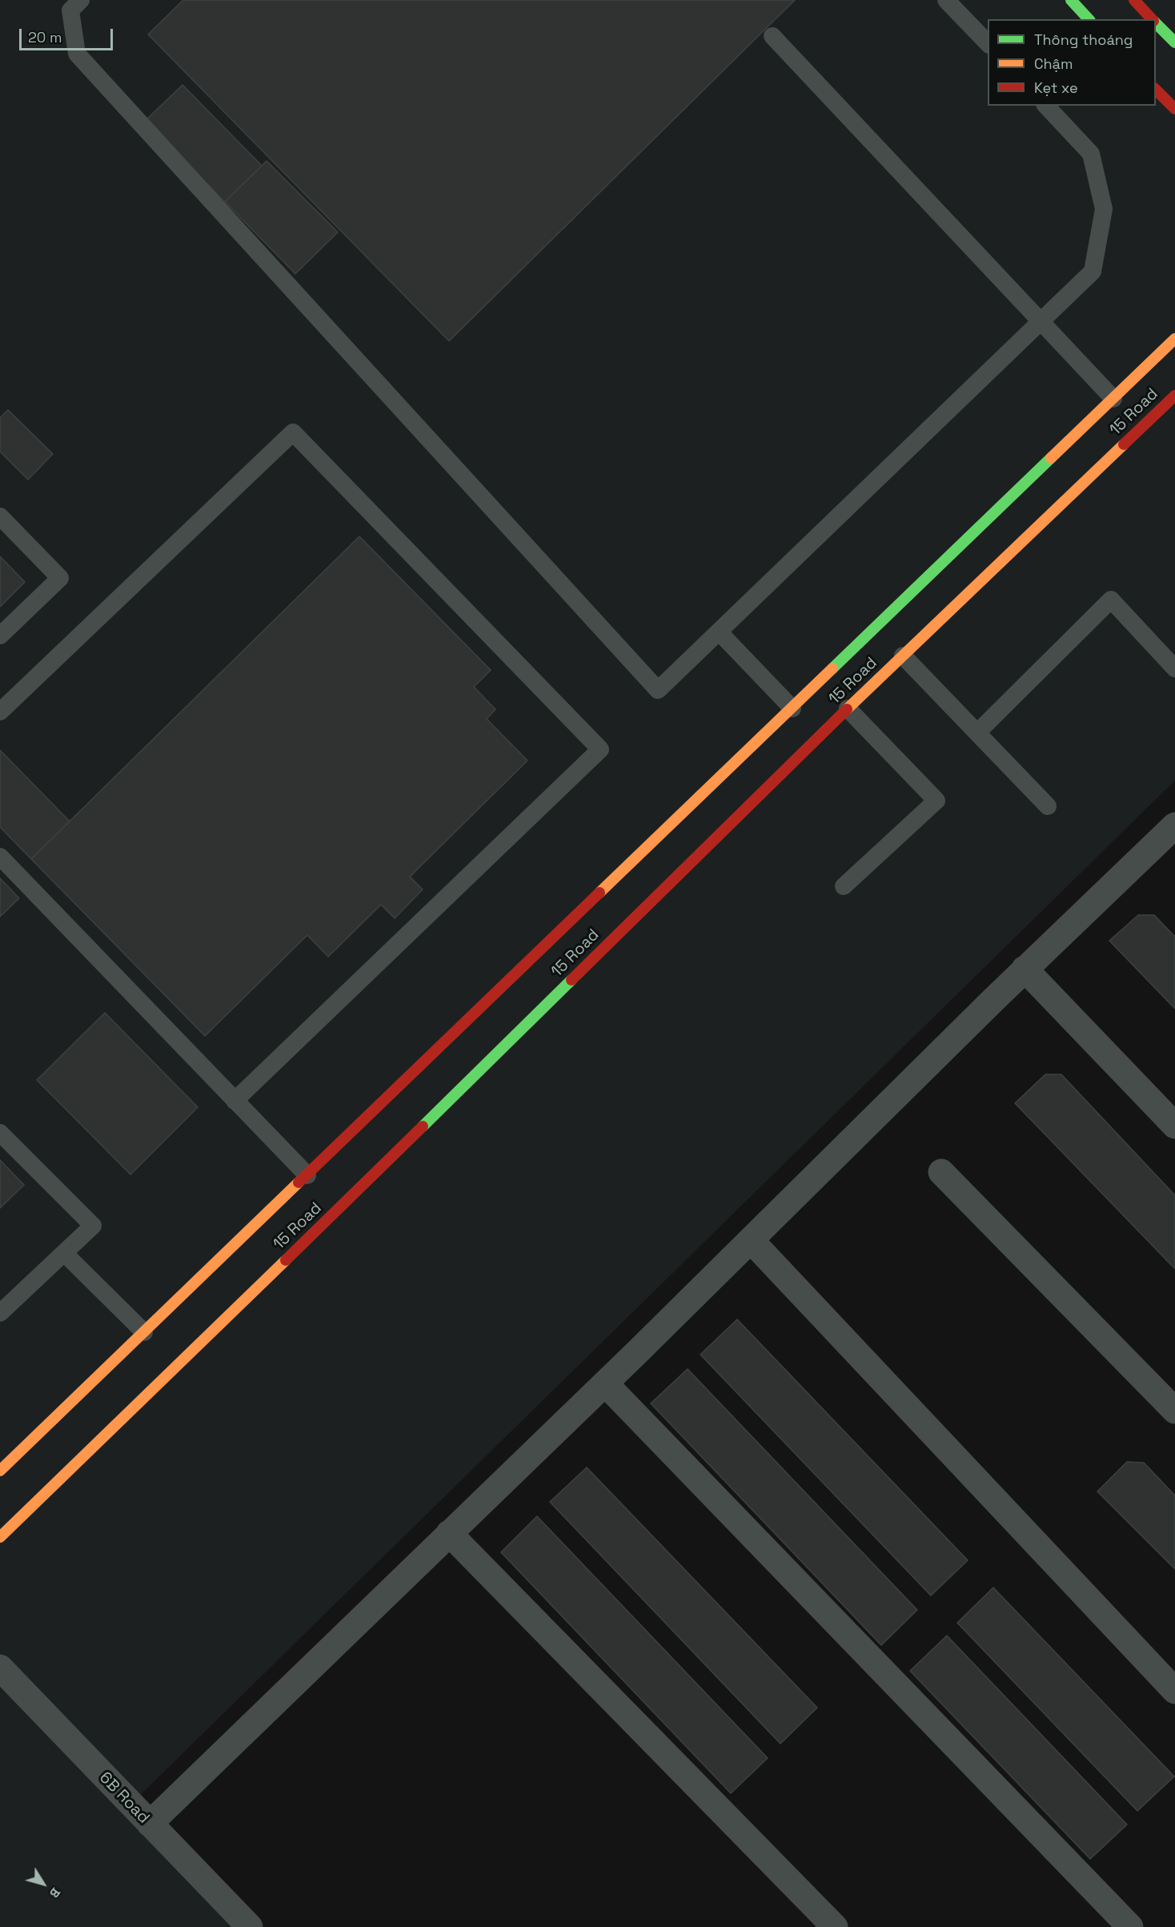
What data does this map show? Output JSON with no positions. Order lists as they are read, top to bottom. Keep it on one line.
{"streets":{"street":["15 Road","6B Road"]},"legend":["Thông thoáng","Chậm","Kẹt xe"],"scale_bar":"20 m","north":"bottom right"}
